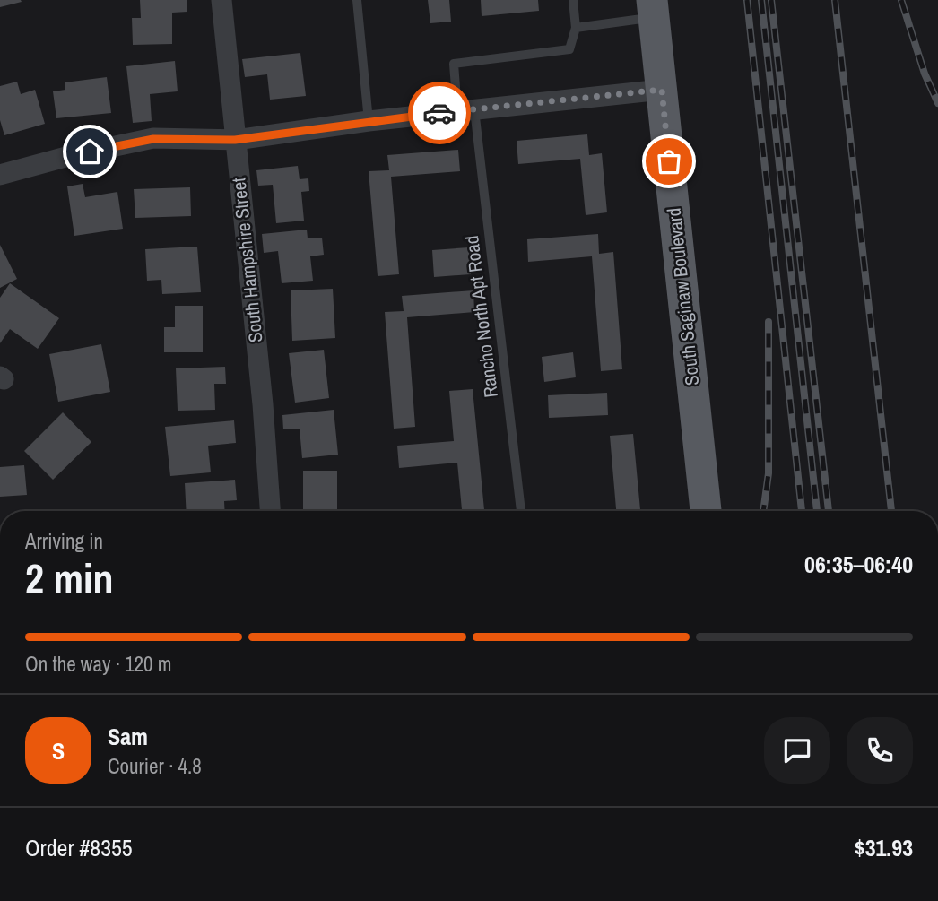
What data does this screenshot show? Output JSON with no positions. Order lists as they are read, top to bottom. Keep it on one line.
{"streets":{"main road":["South Saginaw Boulevard"],"street":["South Hampshire Street"],"lane":["Rancho North Apt Road"]},"page":{"heading":["2 min","Arriving in","06:35–06:40"],"panel":["Sam","Courier · 4.8","Order #8355","$31.93"],"bar":"On the way · 120 m","round":"S"}}
